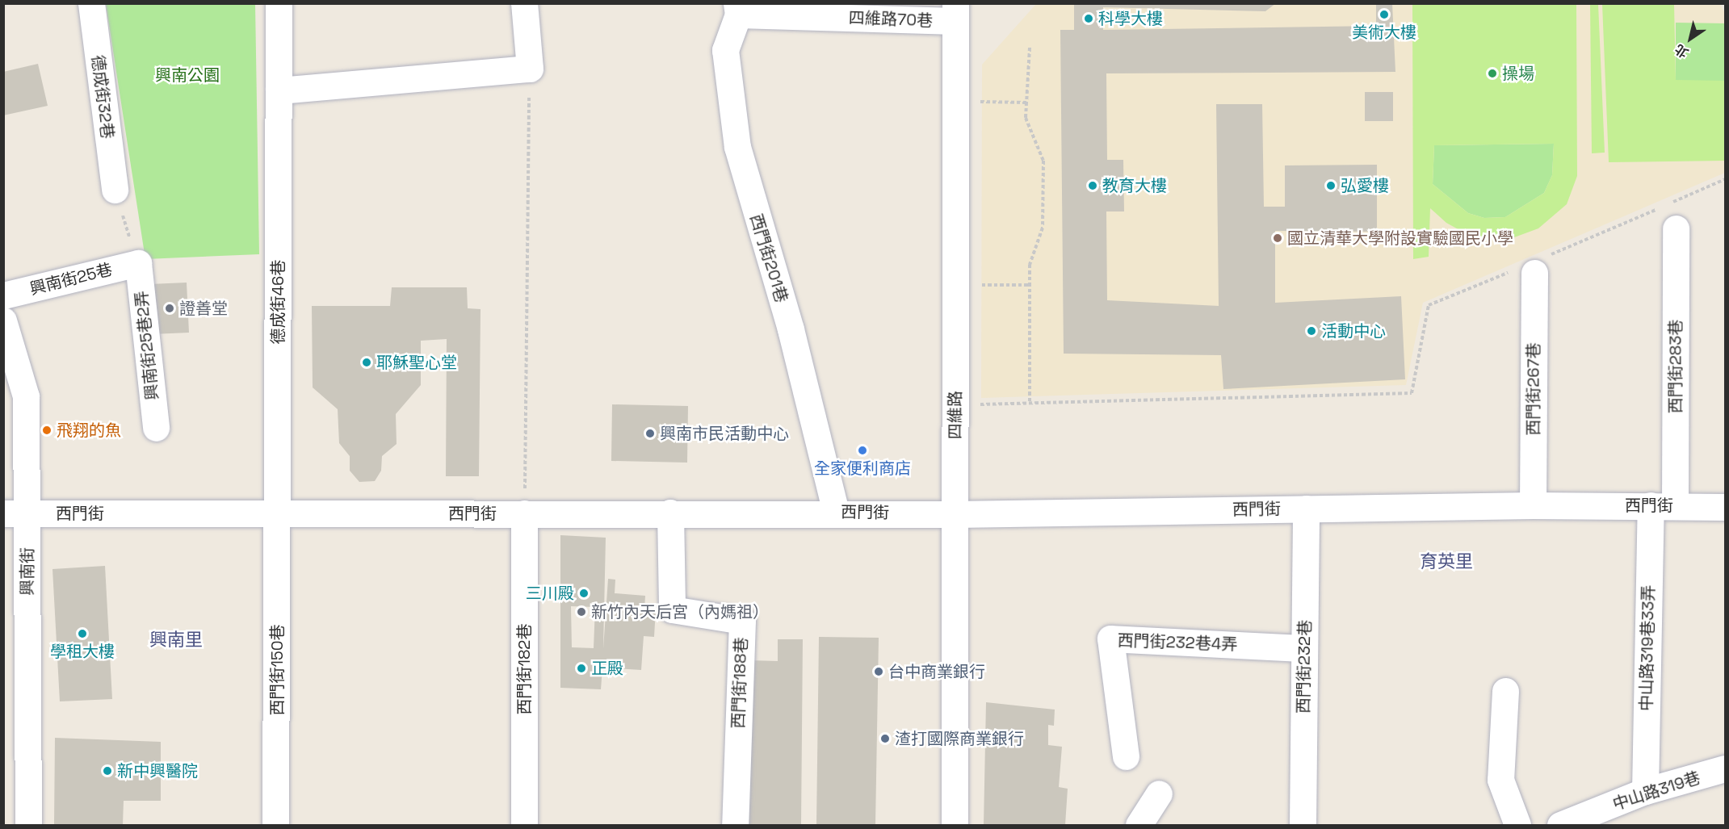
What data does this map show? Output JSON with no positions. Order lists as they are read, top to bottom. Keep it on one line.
{"streets":{"street":["四維路70巷","德成街32巷","西門街201巷","興南街25巷","德成街46巷","興南街25巷2弄","西門街283巷","西門街267巷","四維路","西門街","興南街","西門街232巷4弄","中山路319巷33弄","西門街232巷","西門街182巷","西門街150巷","西門街188巷","中山路319巷"]},"crossings":[["四維路70巷","西門街201巷"],["四維路70巷","四維路"],["西門街201巷","西門街"],["興南街25巷","興南街25巷2弄"],["德成街46巷","西門街"],["德成街46巷","西門街150巷"],["西門街283巷","西門街"],["西門街283巷","中山路319巷33弄"],["西門街267巷","西門街"],["四維路","西門街"],["西門街","興南街"],["西門街","中山路319巷33弄"],["西門街","西門街232巷"],["西門街","西門街182巷"],["西門街","西門街150巷"],["西門街","西門街188巷"],["西門街232巷4弄","西門街232巷"],["中山路319巷33弄","中山路319巷"]],"districts":["育英里","興南里"],"parks":["興南公園"],"places":["美術大樓","科學大樓","操場","教育大樓","弘愛樓","國立清華大學附設實驗國民小學","證善堂","活動中心","耶穌聖心堂","飛翔的魚","興南市民活動中心","全家便利商店","三川殿","新竹內天后宮（內媽祖）","學租大樓","正殿","台中商業銀行","渣打國際商業銀行","新中興醫院"],"north":"bottom left"}
